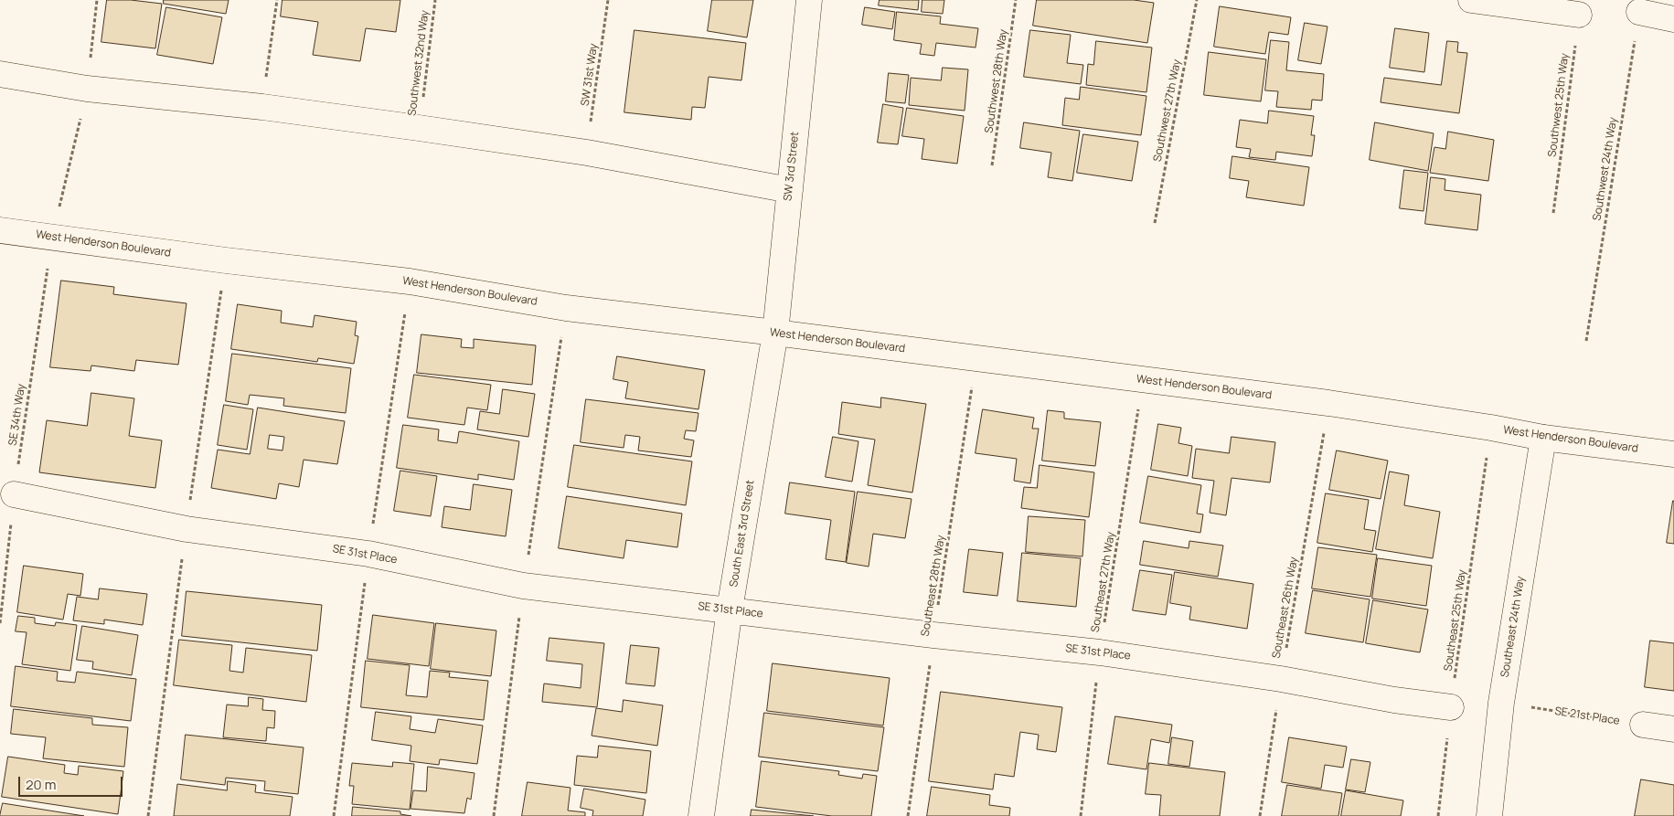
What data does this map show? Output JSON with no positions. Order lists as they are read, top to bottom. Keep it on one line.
{"streets":{"street":["SW 3rd Street","West Henderson Boulevard","South East 3rd Street","SE 31st Place","Southeast 24th Way"],"path":["Southwest 32nd Way","SW 31st Way","Southwest 28th Way","Southwest 25th Way","Southwest 27th Way","Southwest 24th Way","SE 34th Way","Southeast 27th Way","Southeast 28th Way","Southeast 26th Way","Southeast 25th Way","SE 21st Place"]},"crossings":[["SW 3rd Street","West Henderson Boulevard"],["SW 3rd Street","South East 3rd Street"],["West Henderson Boulevard","SE 34th Way"],["West Henderson Boulevard","South East 3rd Street"],["West Henderson Boulevard","Southeast 27th Way"],["West Henderson Boulevard","Southeast 28th Way"],["West Henderson Boulevard","Southeast 26th Way"],["West Henderson Boulevard","Southeast 25th Way"],["West Henderson Boulevard","Southeast 24th Way"],["SE 34th Way","SE 31st Place"],["South East 3rd Street","SE 31st Place"],["SE 31st Place","Southeast 27th Way"],["SE 31st Place","Southeast 28th Way"],["SE 31st Place","Southeast 26th Way"],["SE 31st Place","Southeast 25th Way"],["Southeast 24th Way","SE 21st Place"]],"scale_bar":"20 m"}
